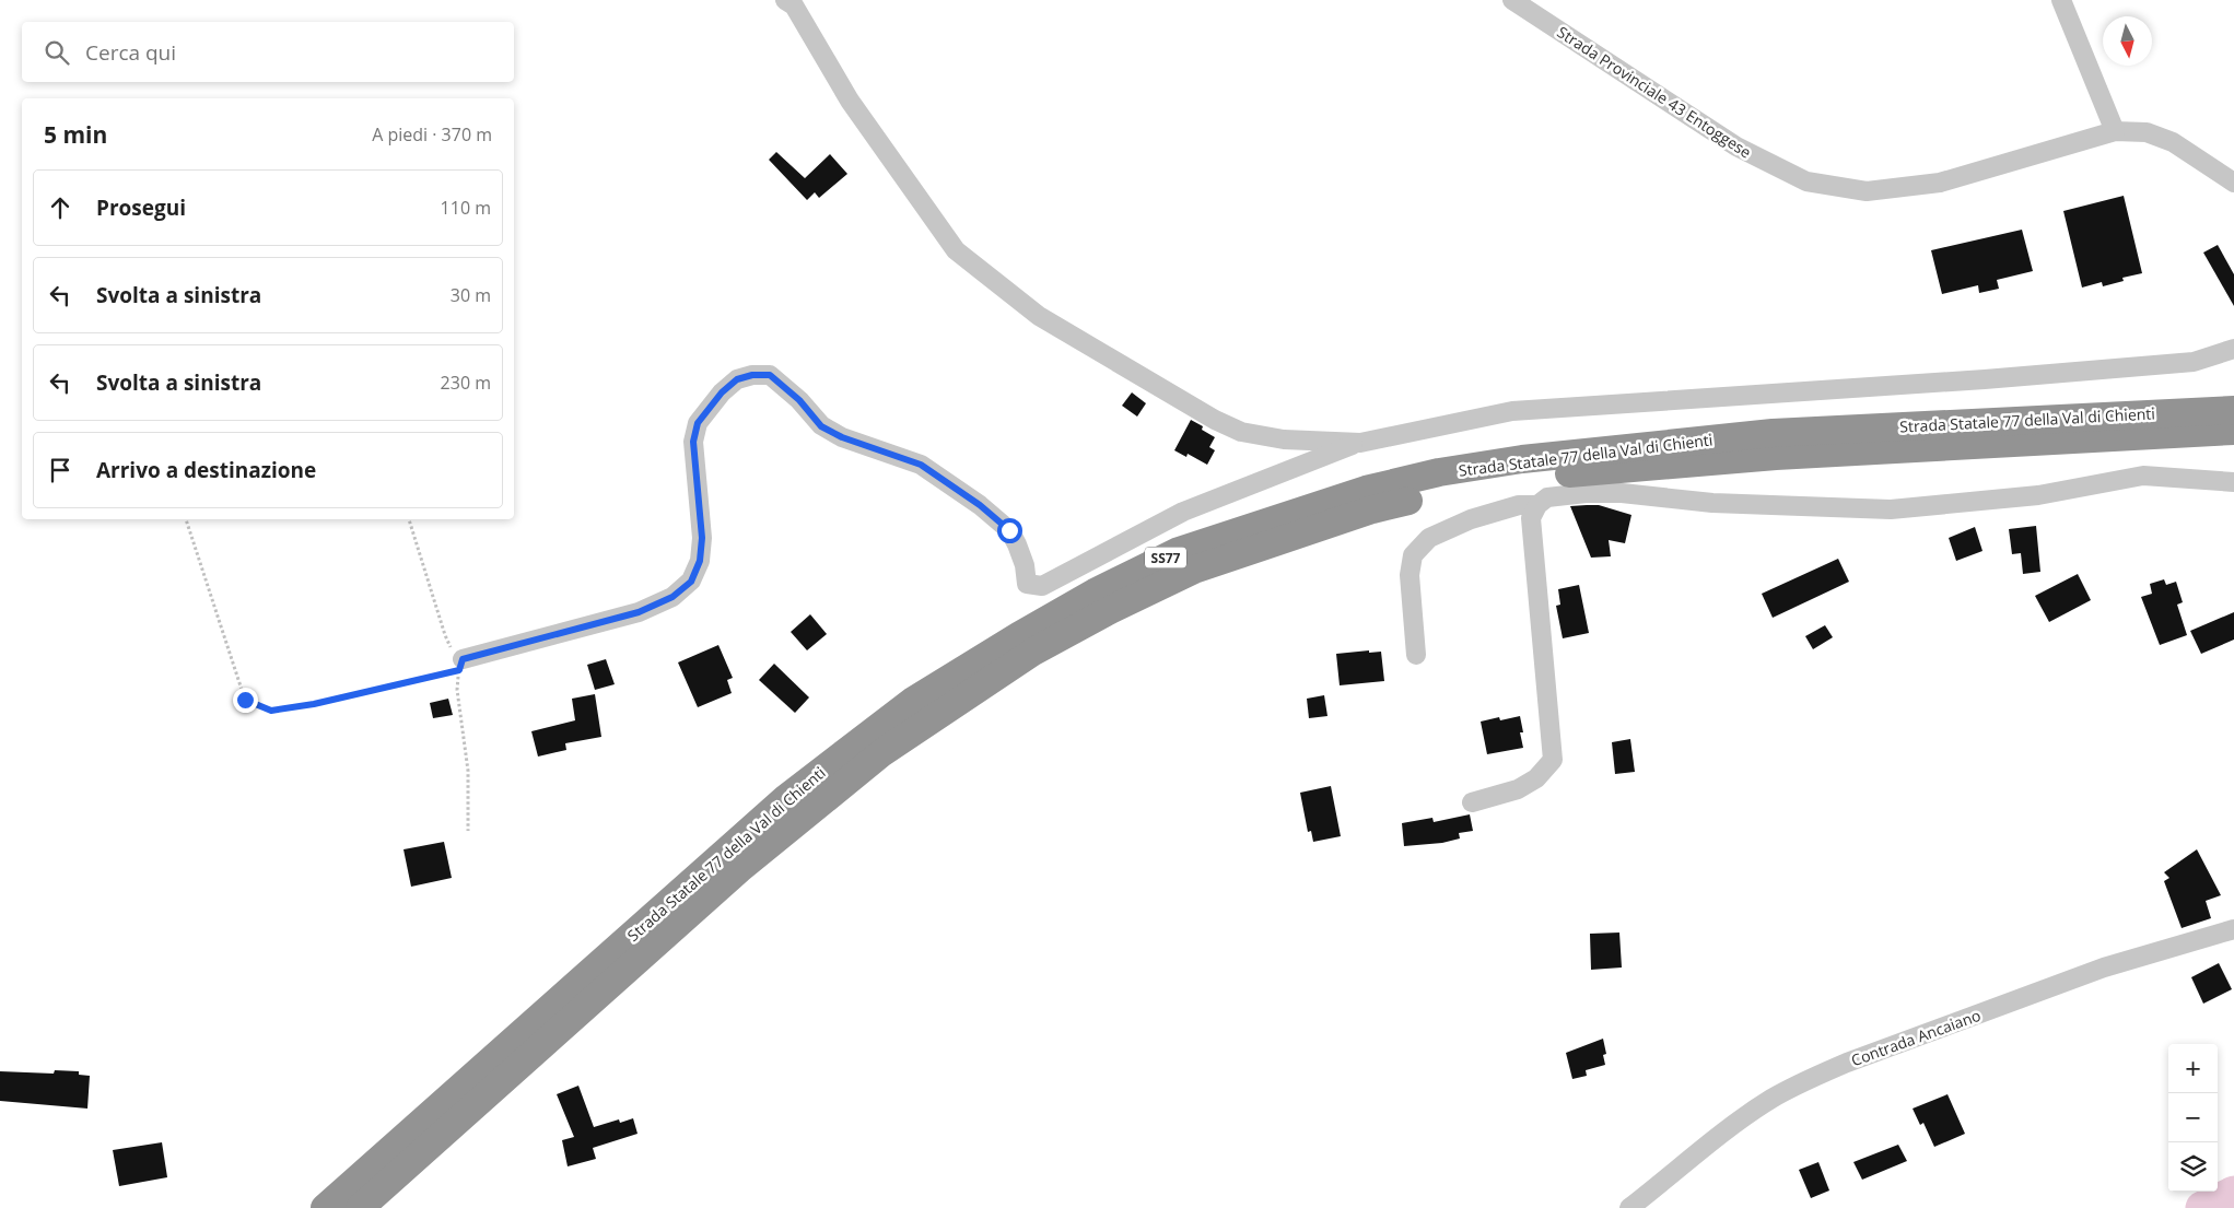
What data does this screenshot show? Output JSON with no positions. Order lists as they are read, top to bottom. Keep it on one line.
{"streets":{"highway":["Strada Statale 77 della Val di Chienti","SS77"],"street":["Strada Provinciale 43 Entoggese","Contrada Ancaiano"]},"north":"bottom","page":{"search":"Cerca qui","heading":["5 min","A piedi · 370 m"],"list":[["Prosegui","110 m"],["Svolta a sinistra","30 m"],["Svolta a sinistra","230 m"],"Arrivo a destinazione"],"map_buttons":["+","−"]}}
